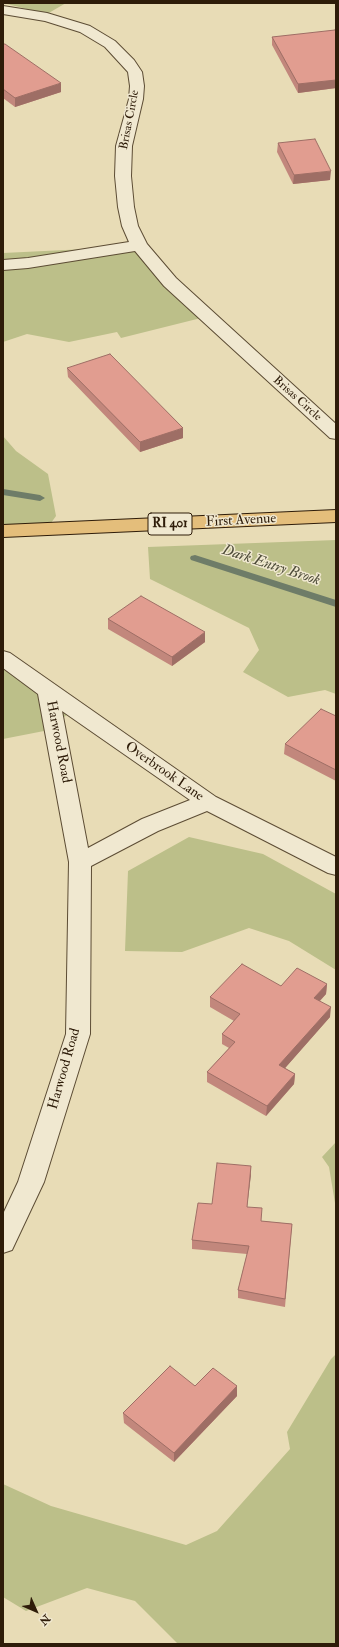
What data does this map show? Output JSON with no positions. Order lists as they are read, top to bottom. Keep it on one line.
{"streets":{"main road":["First Avenue","RI 401"],"street":["Brisas Circle","Harwood Road","Overbrook Lane"]},"crossings":[["Harwood Road","Overbrook Lane"]],"water":["Dark Entry Brook"],"north":"bottom right"}
